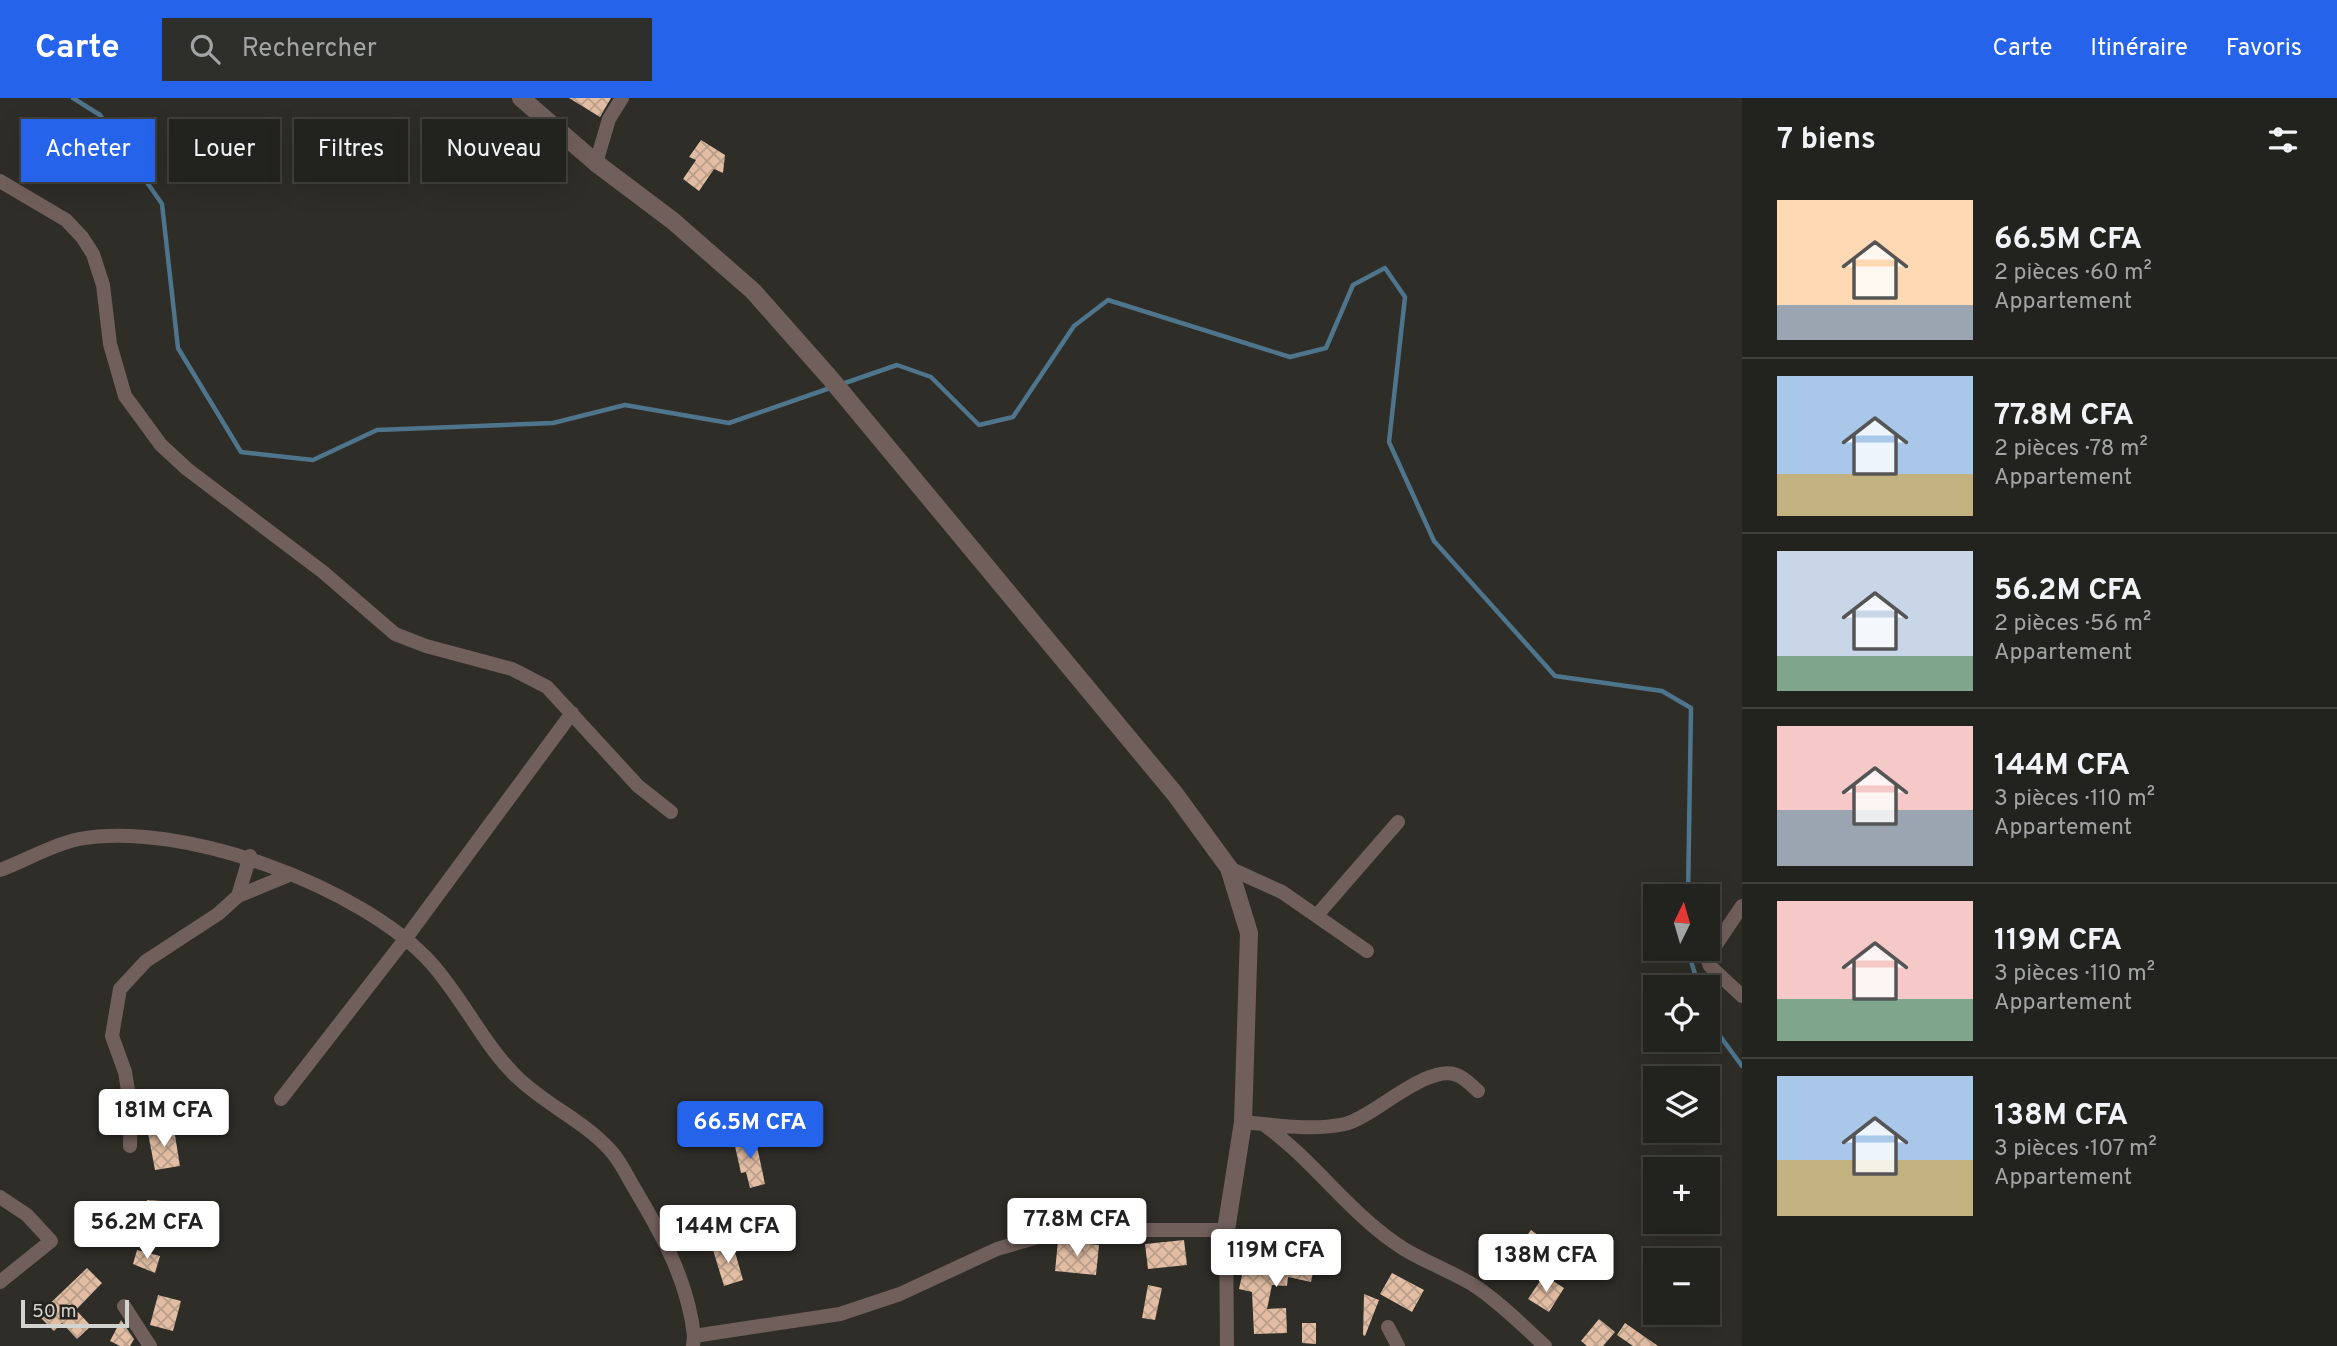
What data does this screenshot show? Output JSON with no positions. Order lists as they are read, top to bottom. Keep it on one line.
{"scale_bar":"50 m","north":"top","page":{"header":"Carte","search":"Rechercher","nav":["Carte","Itinéraire","Favoris"],"heading":"7 biens","chip":["Acheter","Louer","Filtres","Nouveau"],"list":[{"name":"66.5M CFA","note":"2 pièces · 60 m² · Appartement"},{"name":"77.8M CFA","note":"2 pièces · 78 m² · Appartement"},{"name":"56.2M CFA","note":"2 pièces · 56 m² · Appartement"},{"name":"144M CFA","note":"3 pièces · 110 m² · Appartement"},{"name":"119M CFA","note":"3 pièces · 110 m² · Appartement"},{"name":"138M CFA","note":"3 pièces · 107 m² · Appartement"}],"map_buttons":["+","−"],"price":["181M CFA","66.5M CFA","77.8M CFA","56.2M CFA","144M CFA","119M CFA","138M CFA"],"scale":"50 m"}}
